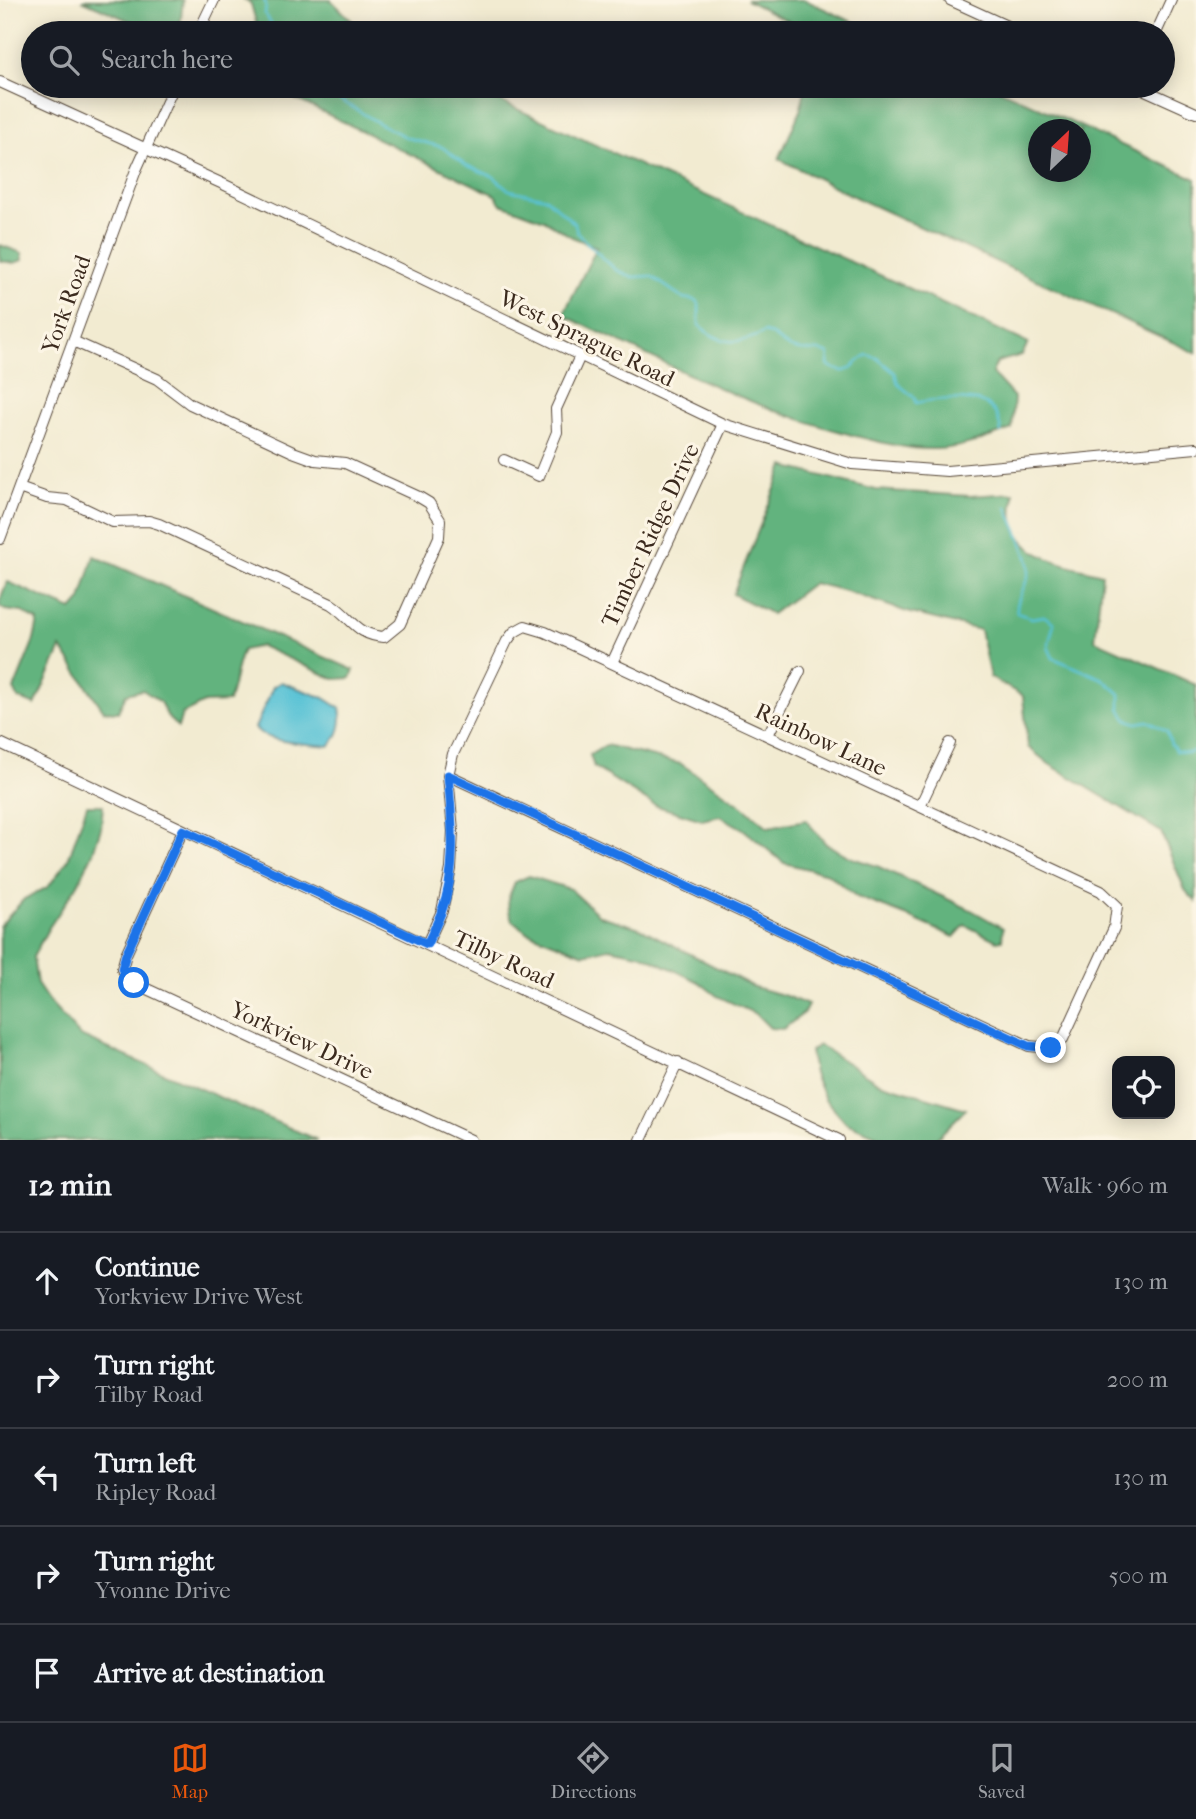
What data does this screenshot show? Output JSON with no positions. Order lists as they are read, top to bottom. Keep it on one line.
{"streets":{"street":["York Road","West Sprague Road","Timber Ridge Drive","Rainbow Lane","Tilby Road","Yorkview Drive"]},"crossings":[["York Road","West Sprague Road"],["West Sprague Road","Timber Ridge Drive"],["Timber Ridge Drive","Rainbow Lane"],["Tilby Road","Yorkview Drive"]],"north":"top right","page":{"search":"Search here","heading":["12 min","Walk · 960 m"],"list":[["Continue","Yorkview Drive West","130 m"],["Turn right","Tilby Road","200 m"],["Turn left","Ripley Road","130 m"],["Turn right","Yvonne Drive","500 m"],"Arrive at destination"],"nav":["Map","Directions","Saved"]}}
